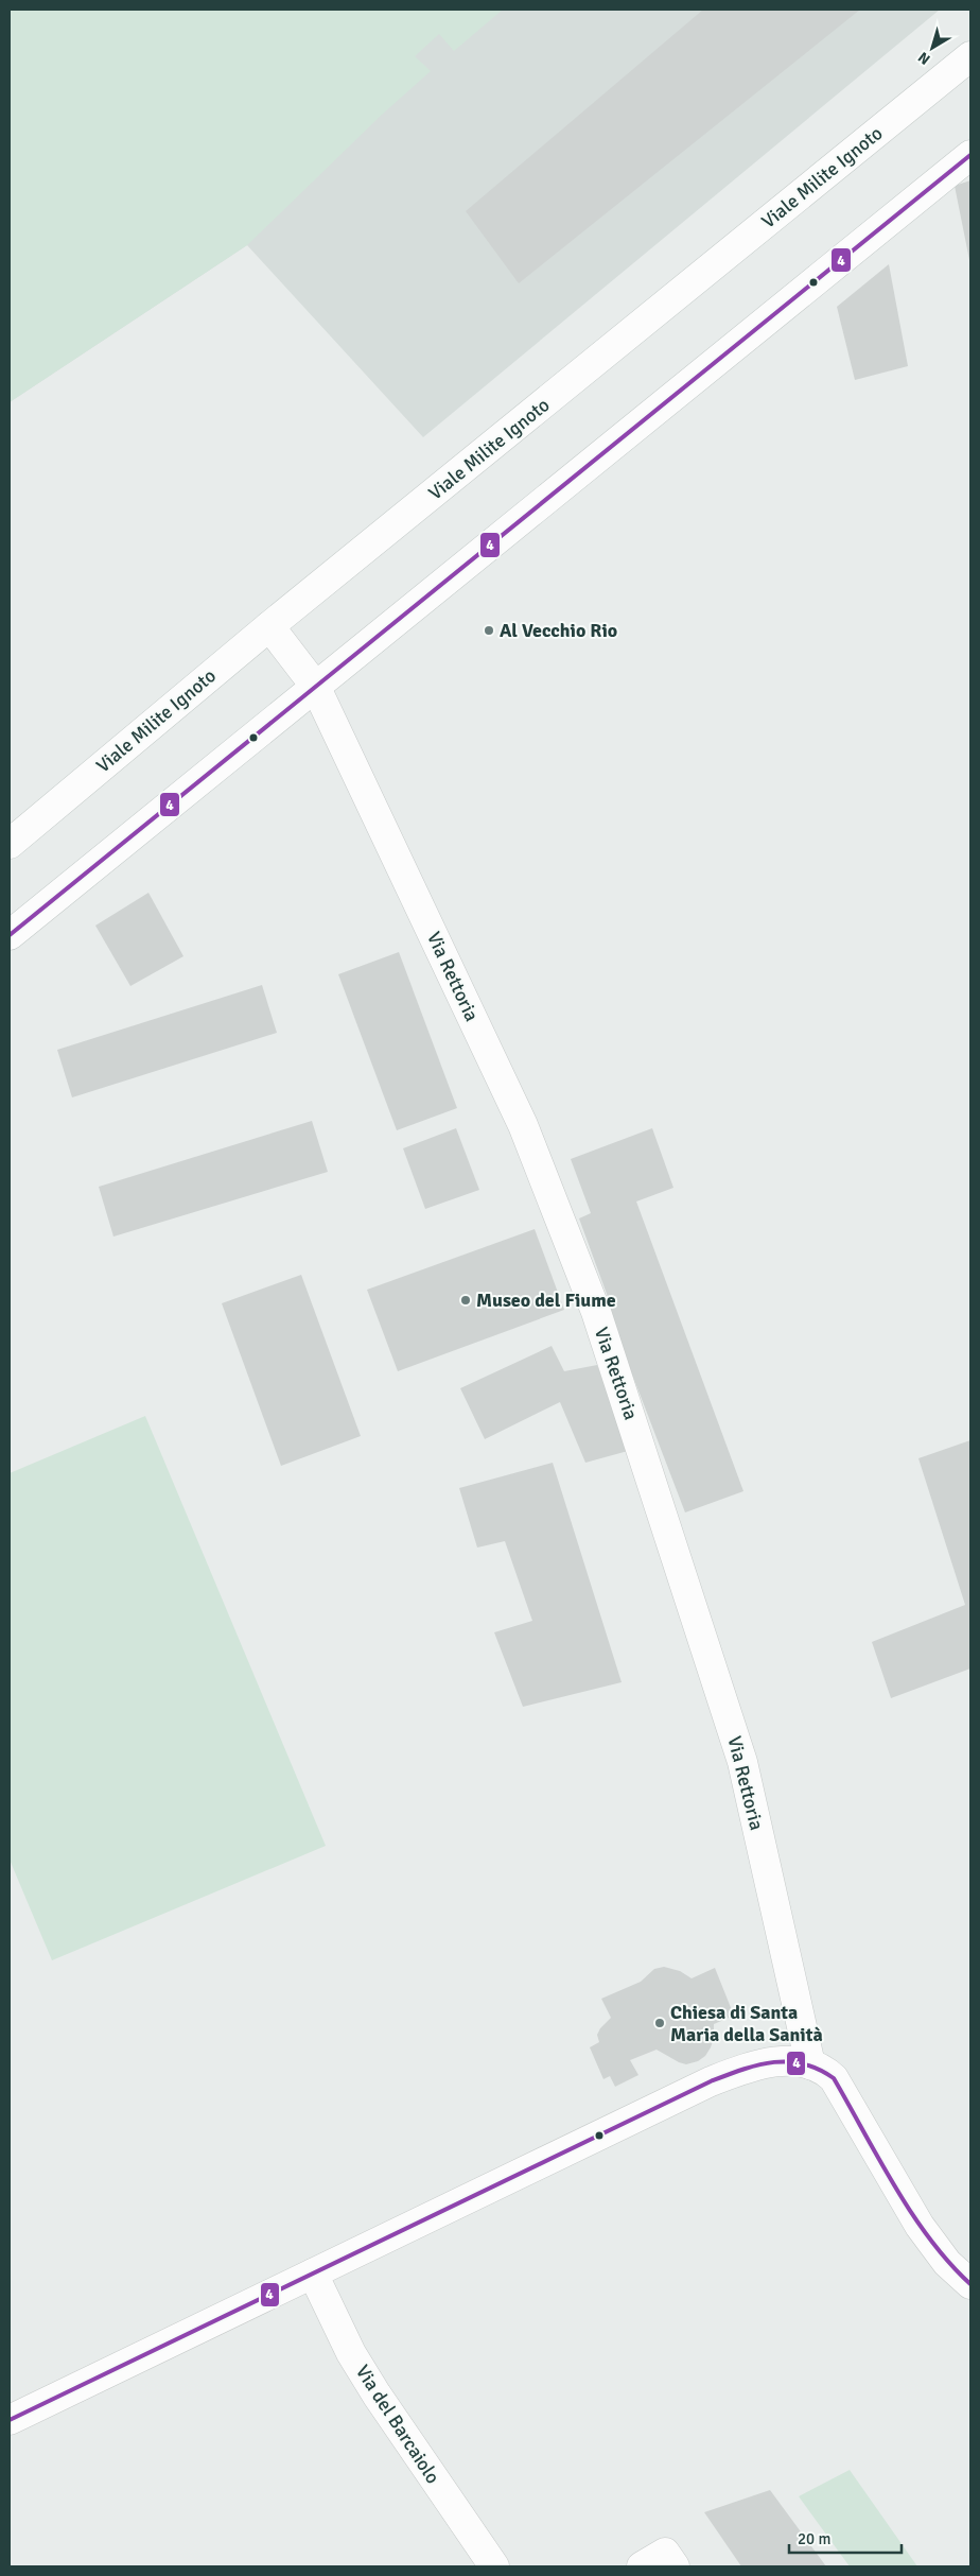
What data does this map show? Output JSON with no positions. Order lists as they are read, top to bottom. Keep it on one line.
{"streets":{"street":["Viale Milite Ignoto","Via Rettoria","Via del Barcaiolo"]},"crossings":[["Viale Milite Ignoto","Via Rettoria"]],"places":["Al Vecchio Rio","Museo del Fiume","Chiesa di Santa Maria della Sanità"],"lines":["transit line 4"],"scale_bar":"20 m","north":"bottom left"}
